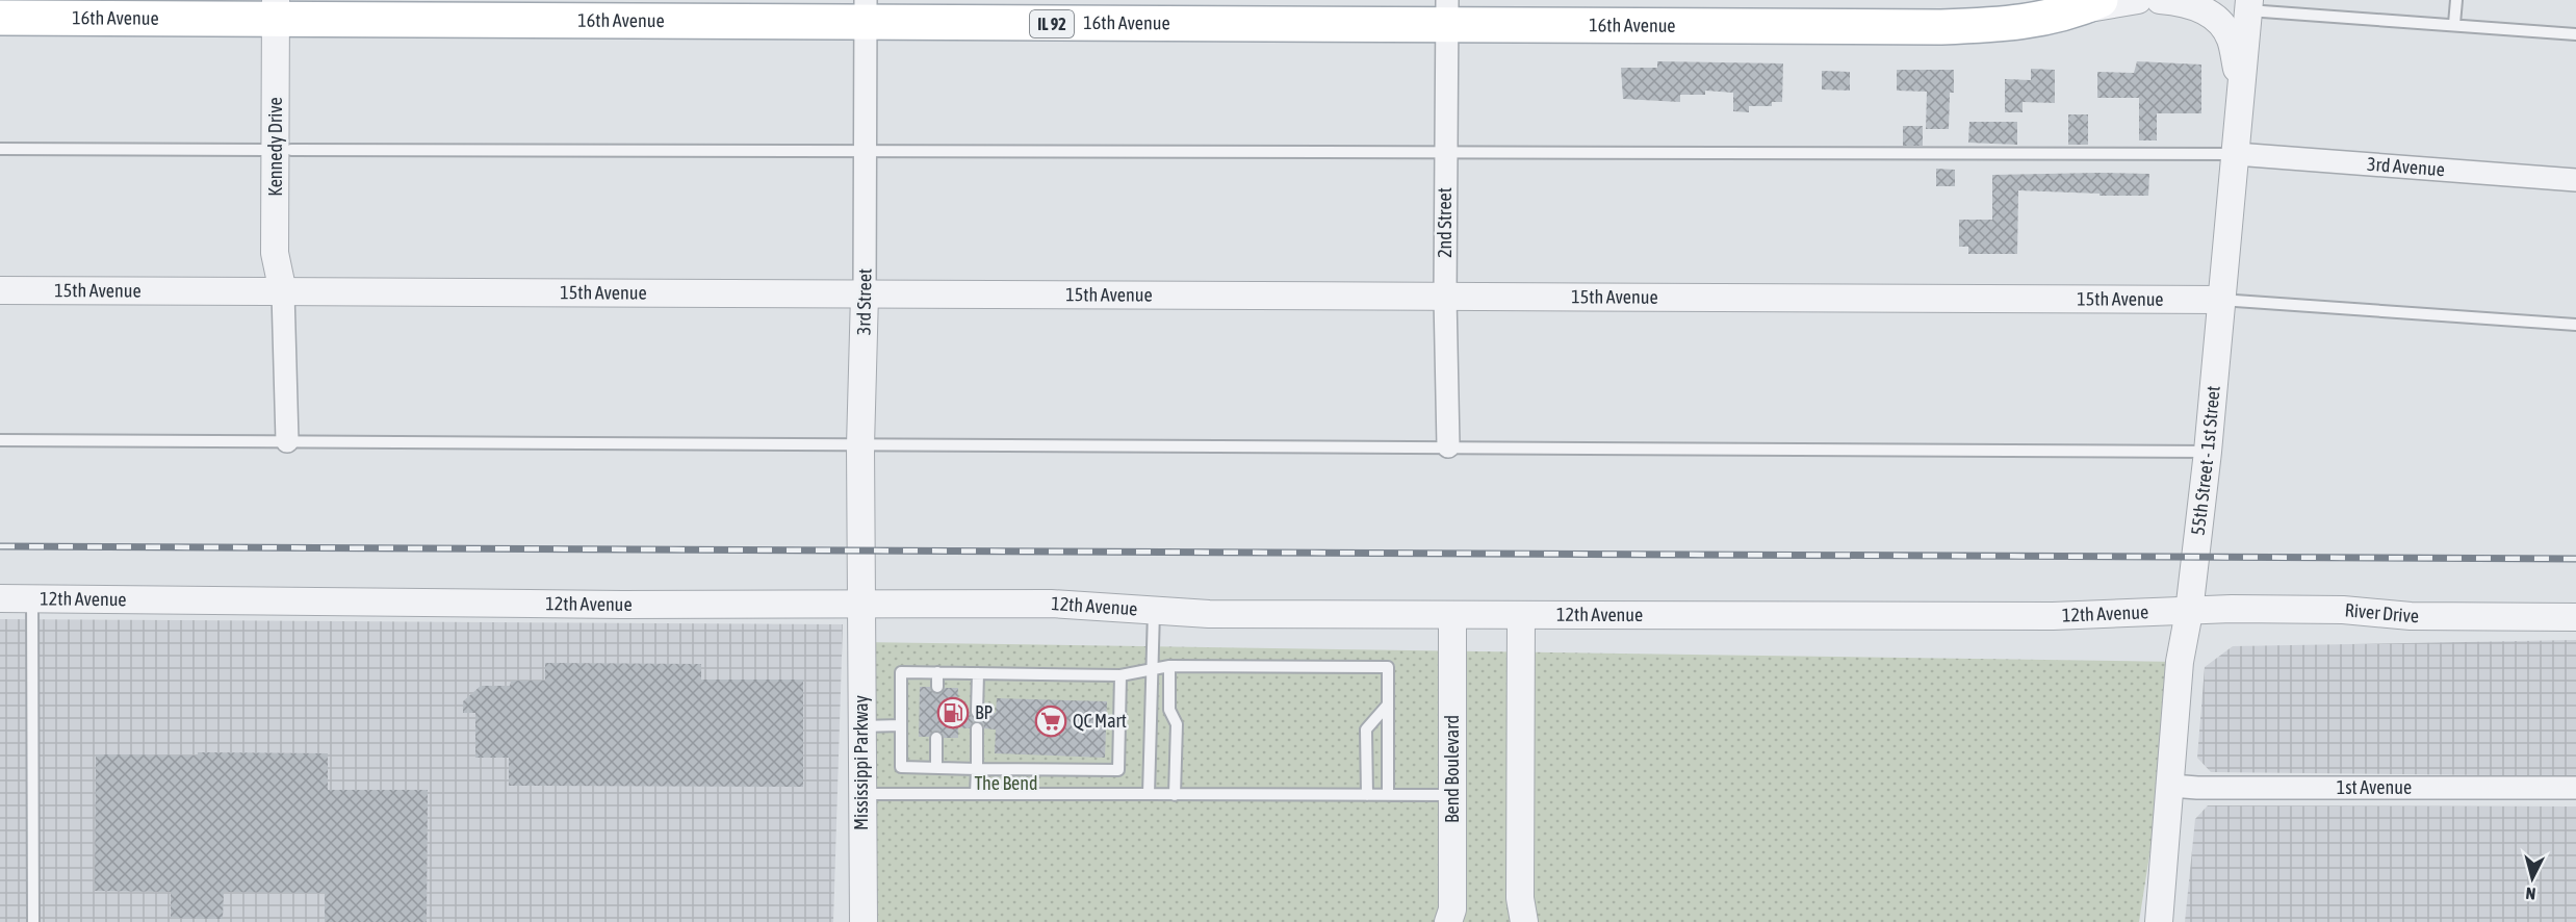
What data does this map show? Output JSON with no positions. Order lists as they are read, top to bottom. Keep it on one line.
{"streets":{"main road":["16th Avenue","IL 92"],"street":["Kennedy Drive","3rd Avenue","2nd Street","15th Avenue","3rd Street","55th Street - 1st Street","12th Avenue","River Drive","Mississippi Parkway","Bend Boulevard","1st Avenue"]},"crossings":[["16th Avenue","Kennedy Drive"],["16th Avenue","2nd Street"],["16th Avenue","3rd Street"],["Kennedy Drive","15th Avenue"],["3rd Avenue","55th Street - 1st Street"],["2nd Street","15th Avenue"],["15th Avenue","3rd Street"],["15th Avenue","55th Street - 1st Street"],["3rd Street","12th Avenue"],["3rd Street","Mississippi Parkway"],["55th Street - 1st Street","12th Avenue"],["55th Street - 1st Street","River Drive"],["55th Street - 1st Street","1st Avenue"],["12th Avenue","River Drive"],["12th Avenue","Mississippi Parkway"],["12th Avenue","Bend Boulevard"]],"parks":["The Bend"],"places":{"fuel station":["BP"],"supermarket":["QC Mart"]},"north":"bottom"}
